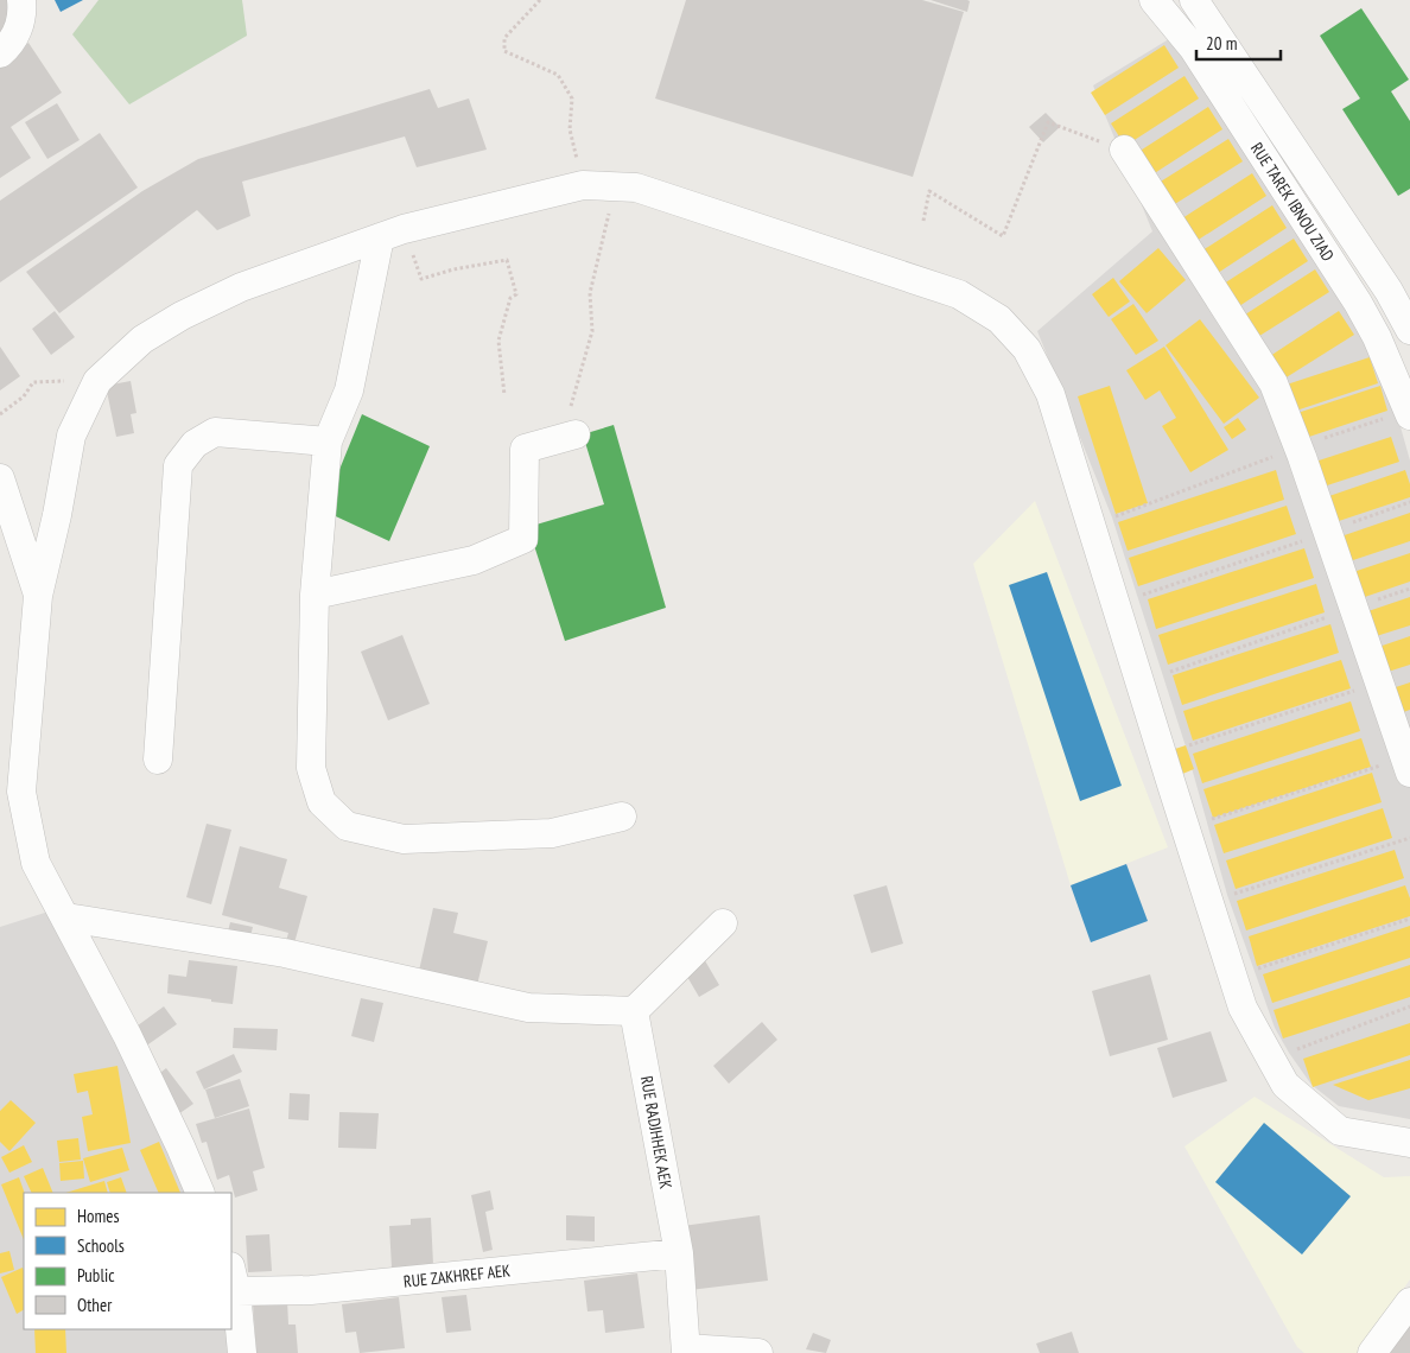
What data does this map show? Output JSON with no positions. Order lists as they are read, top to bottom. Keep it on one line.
{"streets":{"street":["RUE TAREK IBNOU ZIAD","RUE RADJHHEK AEK","RUE ZAKHREF AEK"]},"crossings":[["RUE RADJHHEK AEK","RUE ZAKHREF AEK"]],"legend":["Homes","Schools","Public","Other"],"scale_bar":"20 m"}
